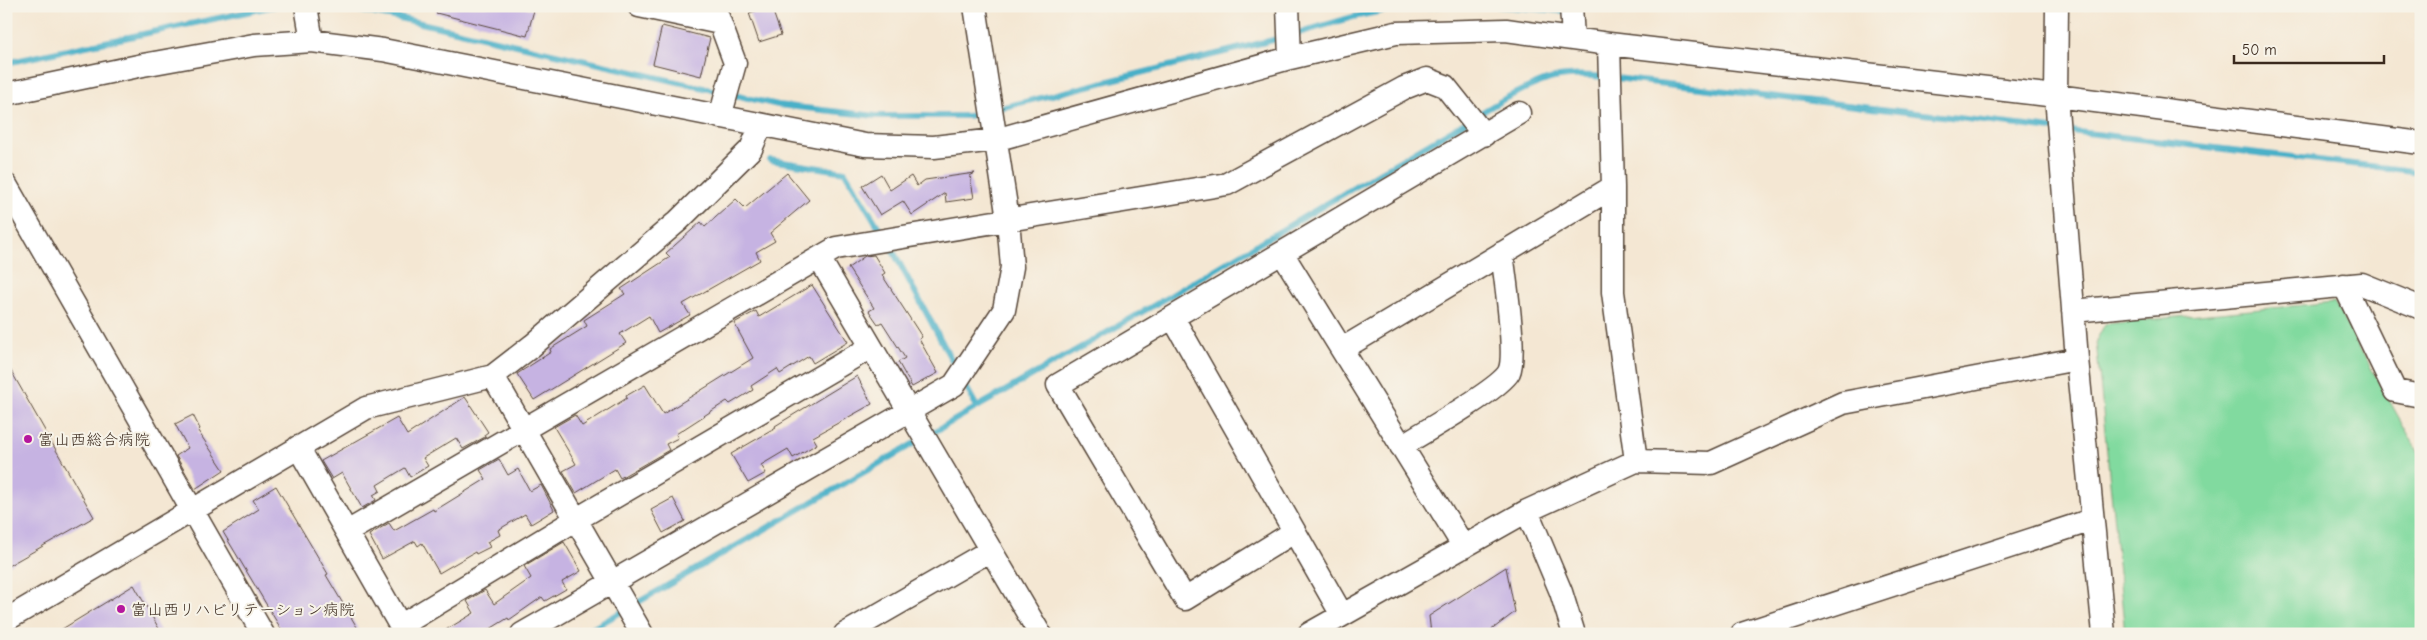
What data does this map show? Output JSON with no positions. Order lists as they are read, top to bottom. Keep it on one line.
{"places":["富山西総合病院","富山西リハビリテーション病院"],"scale_bar":"50 m"}
